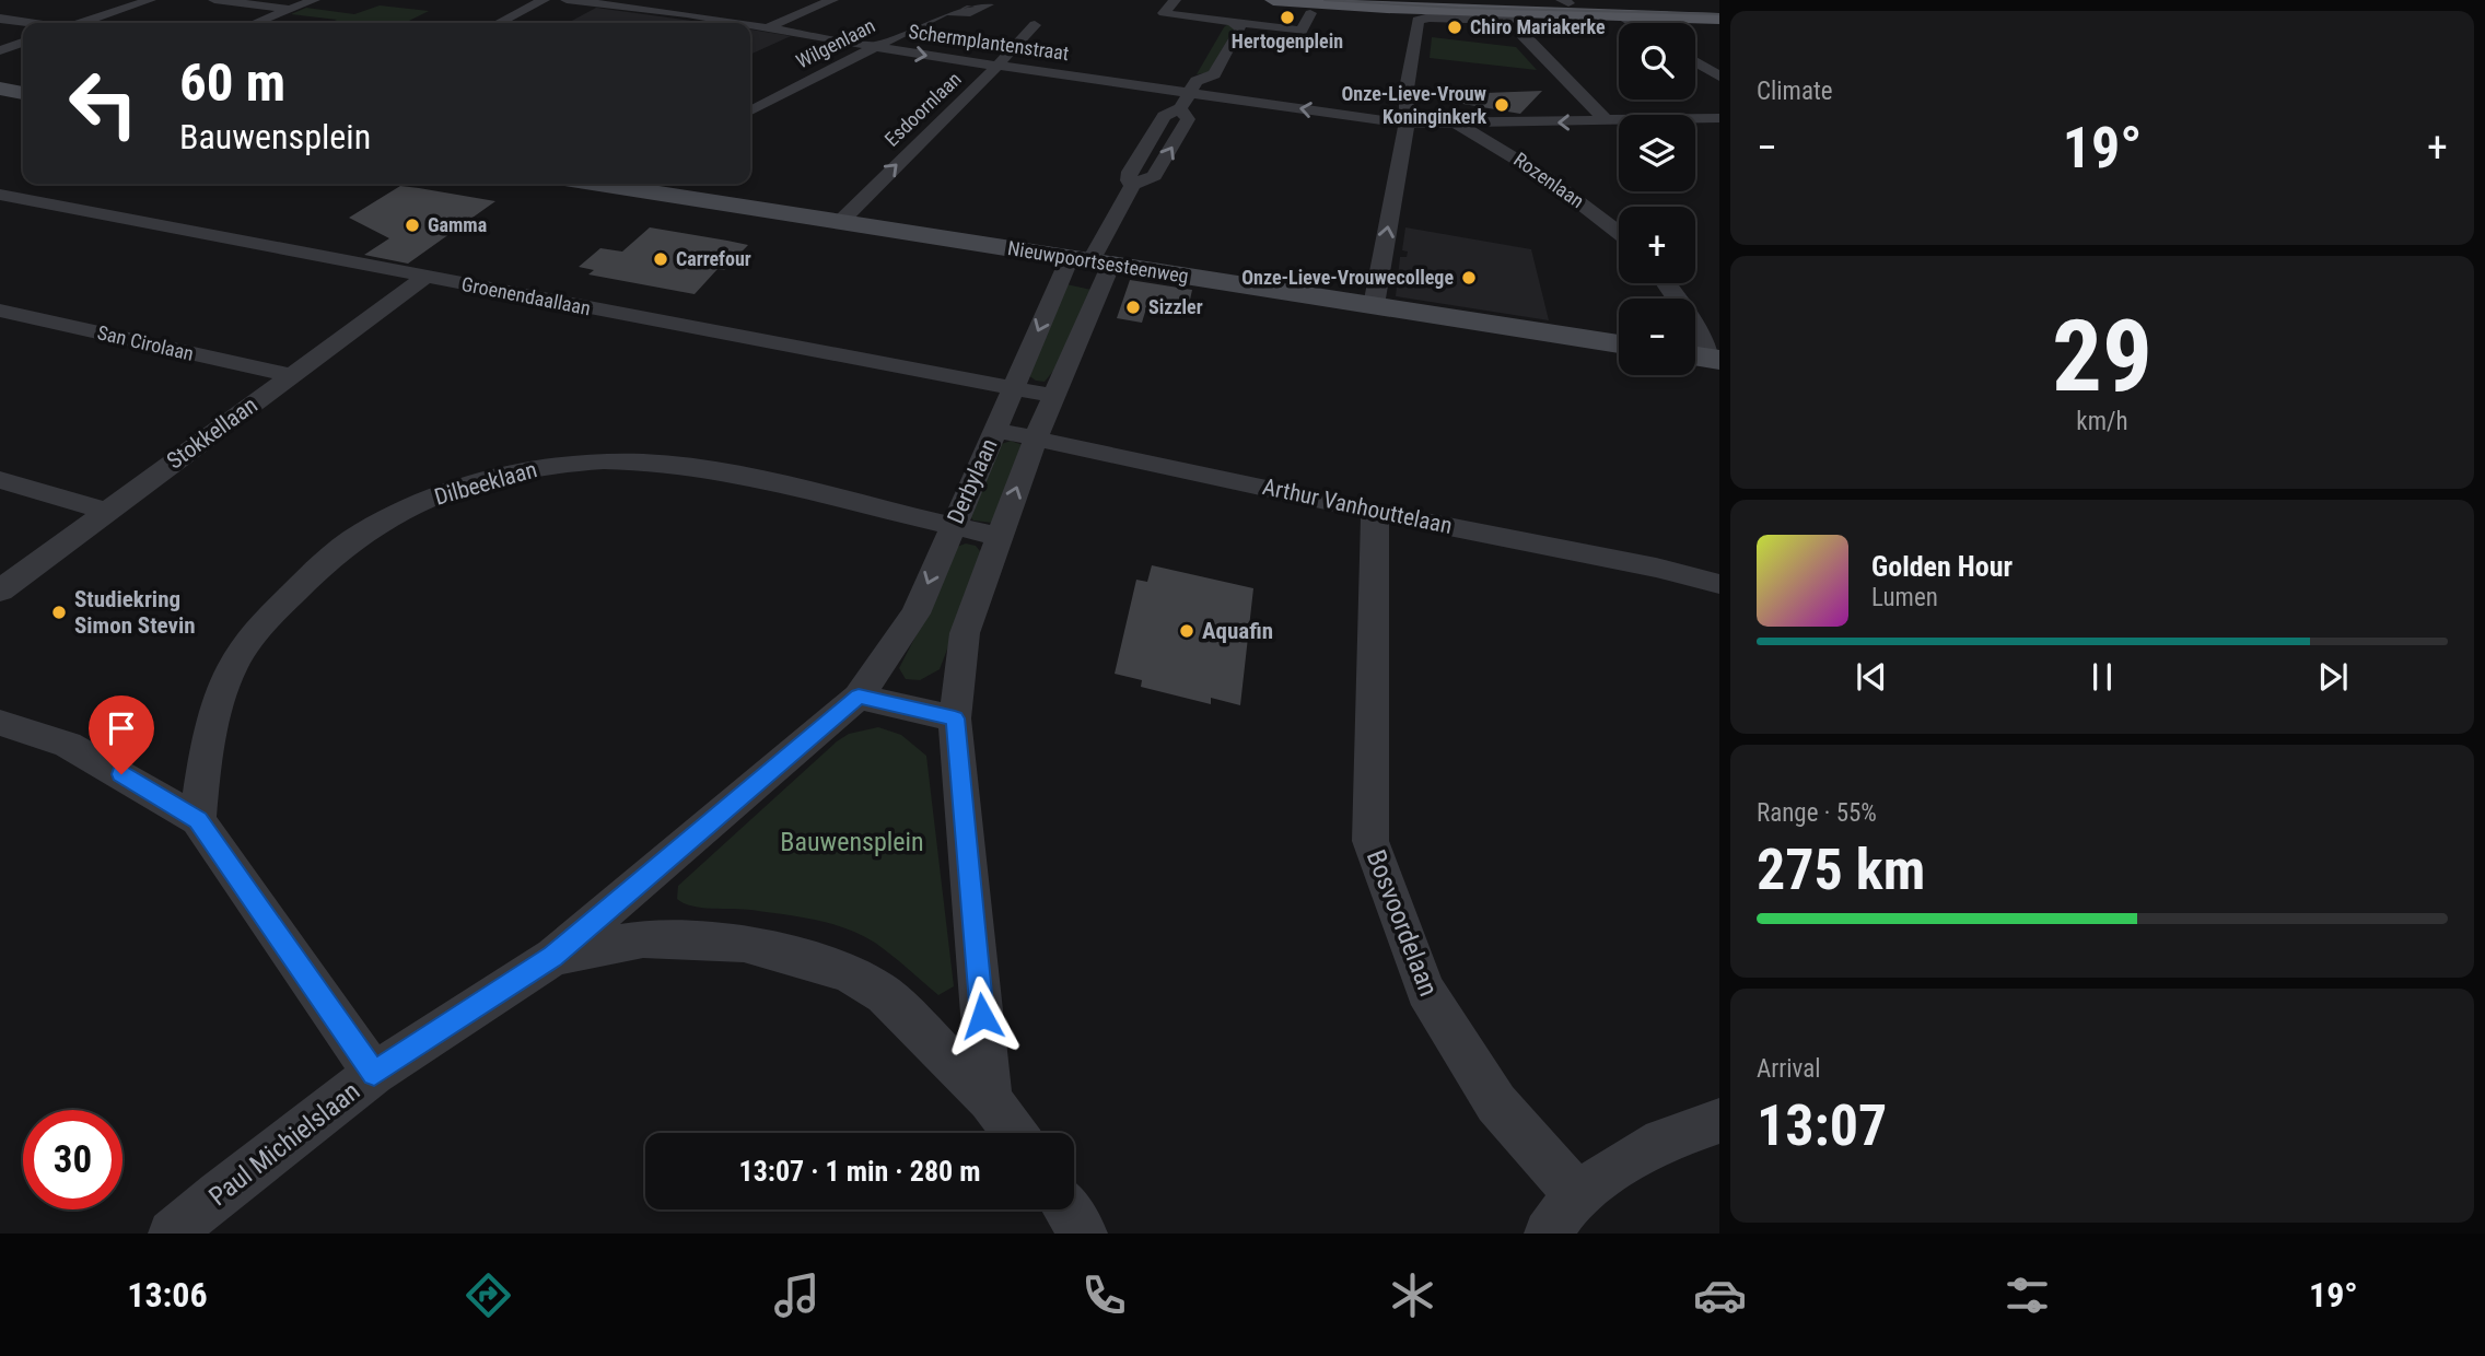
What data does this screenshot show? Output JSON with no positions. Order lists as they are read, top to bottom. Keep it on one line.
{"streets":{"main road":["Nieuwpoortsesteenweg"],"street":["Schermplantenstraat","Wilgenlaan","Esdoornlaan","Rozenlaan","Groenendaallaan","San Cirolaan","Stokkellaan","Derbylaan","Dilbeeklaan","Arthur Vanhouttelaan","Bosvoordelaan","Paul Michielslaan"]},"crossings":[["Schermplantenstraat","Wilgenlaan"],["Schermplantenstraat","Esdoornlaan"],["Schermplantenstraat","Rozenlaan"],["Esdoornlaan","Nieuwpoortsesteenweg"],["Nieuwpoortsesteenweg","Derbylaan"],["Groenendaallaan","Stokkellaan"],["Groenendaallaan","Derbylaan"],["San Cirolaan","Stokkellaan"],["Derbylaan","Dilbeeklaan"],["Derbylaan","Arthur Vanhouttelaan"],["Arthur Vanhouttelaan","Bosvoordelaan"]],"parks":["Bauwensplein"],"places":["Hertogenplein","Chiro Mariakerke","Onze-Lieve-Vrouw Koninginkerk","Gamma","Carrefour","Onze-Lieve-Vrouwecollege","Sizzler","Studiekring Simon Stevin","Aquafin"],"page":{"tile":["Climate",["29","km/h"],["Range · 55%","275 km"],["Arrival","13:07"]],"map_buttons":["+","−"],"turn":["60 m","Bauwensplein"],"heat":["−","19°","+"],"song":["Golden Hour","Lumen"],"limit":"30","trip":"13:07 · 1 min · 280 m","tabs":["13:06","19°"]}}
